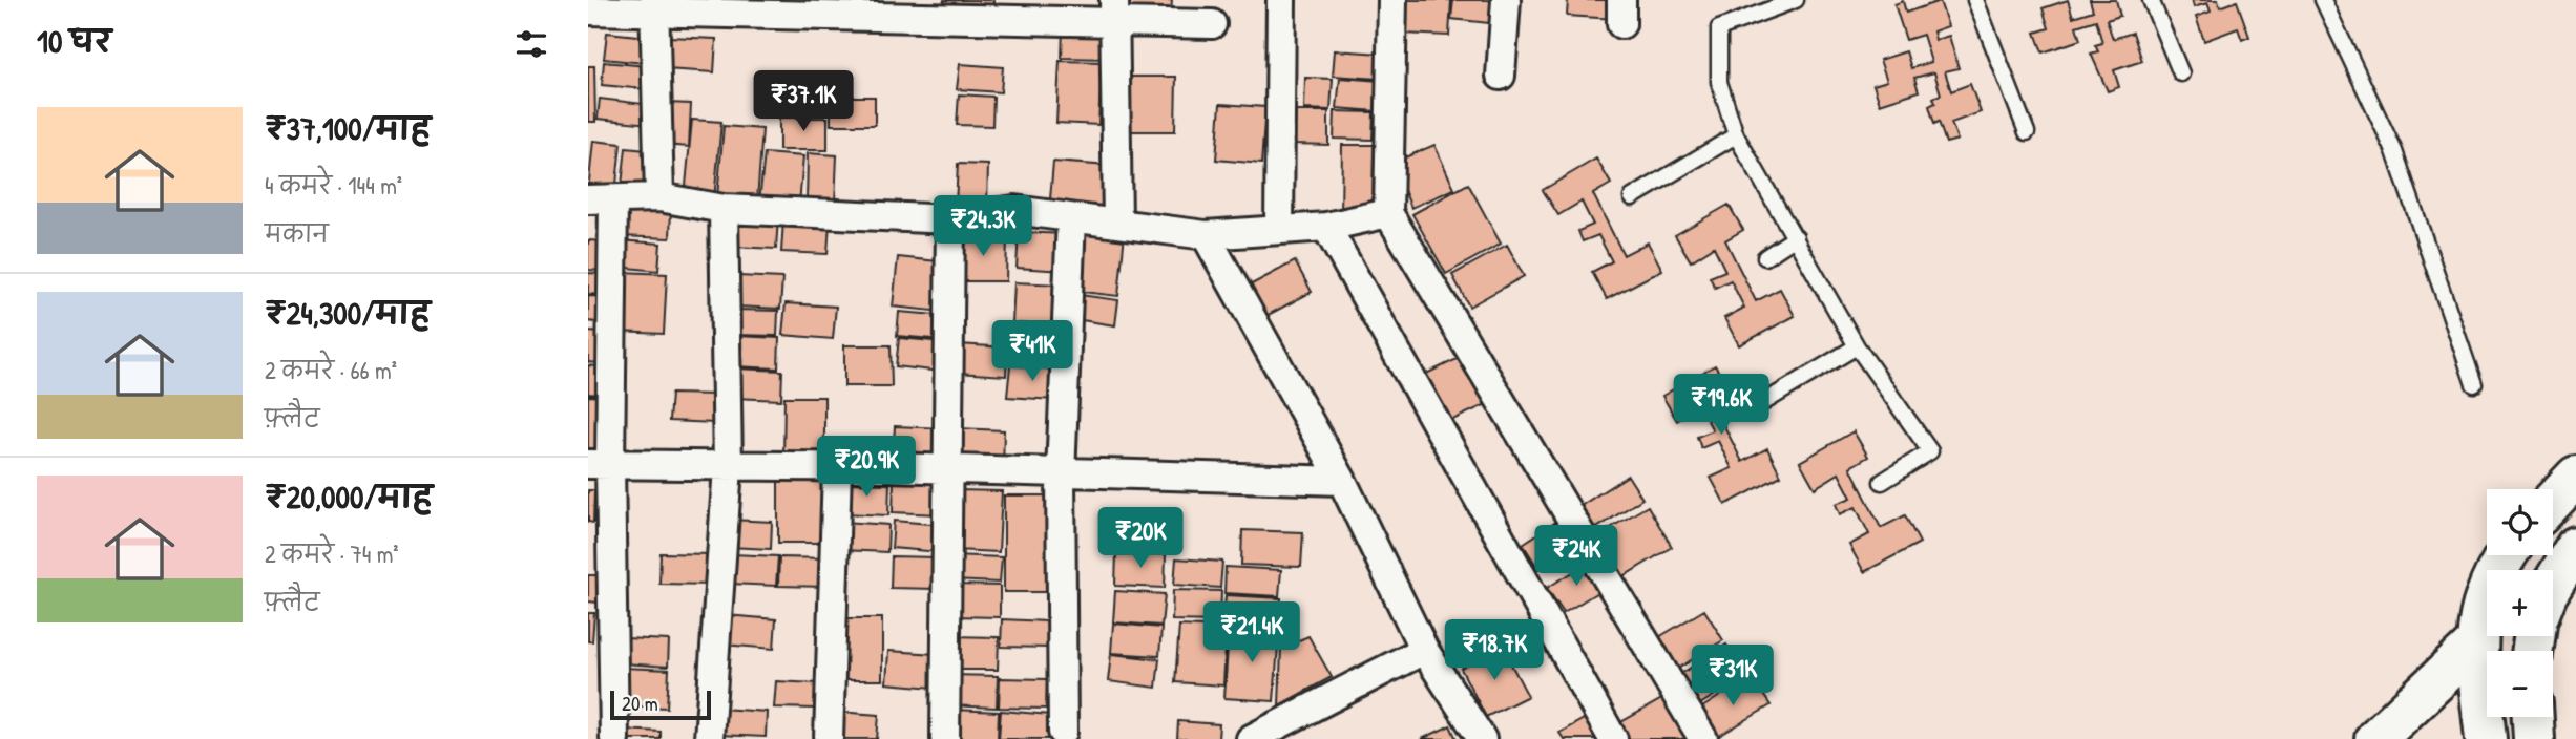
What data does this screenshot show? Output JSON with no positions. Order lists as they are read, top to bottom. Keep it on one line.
{"scale_bar":"20 m","page":{"heading":"10 घर","price":["₹37.1K","₹24.3K","₹41K","₹19.6K","₹20.9K","₹20K","₹24K","₹21.4K","₹18.7K","₹31K"],"list":[{"name":"₹37,100/माह","note":"4 कमरे · 144 m² · मकान"},{"name":"₹24,300/माह","note":"2 कमरे · 66 m² · फ़्लैट"},{"name":"₹20,000/माह","note":"2 कमरे · 74 m² · फ़्लैट"}],"map_buttons":["+","−"],"scale":"20 m"}}
